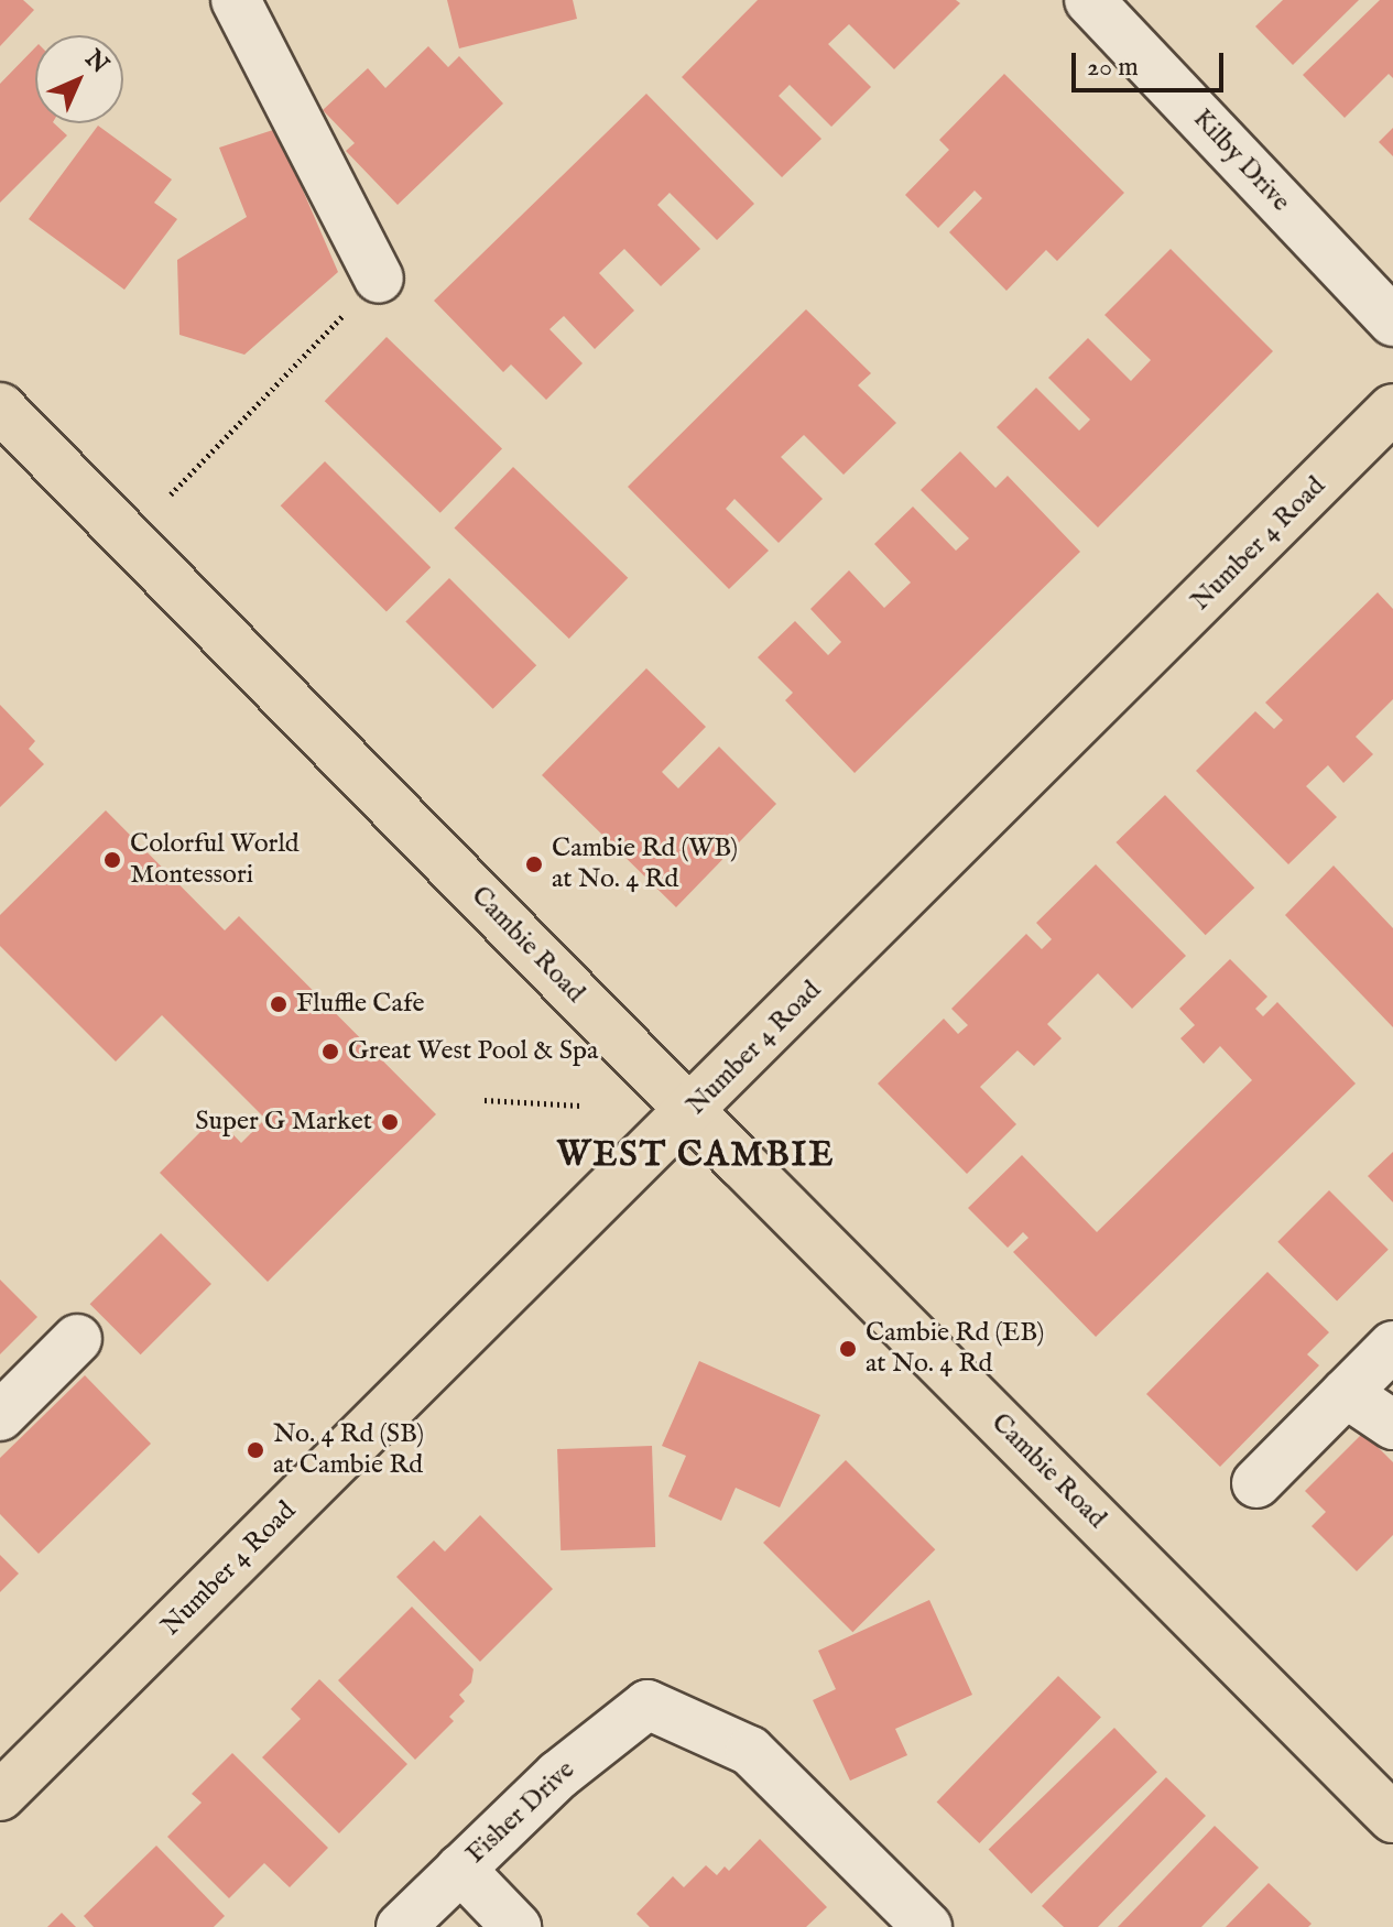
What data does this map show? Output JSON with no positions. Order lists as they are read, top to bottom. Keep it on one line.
{"streets":{"main road":["Number 4 Road","Cambie Road"],"street":["Kilby Drive","Fisher Drive"]},"crossings":[["Number 4 Road","Cambie Road"]],"districts":["WEST CAMBIE"],"places":["Colorful World Montessori","Cambie Rd (WB) at No. 4 Rd","Fluffle Cafe","Great West Pool & Spa","Super G Market","Cambie Rd (EB) at No. 4 Rd","No. 4 Rd (SB) at Cambie Rd"],"scale_bar":"20 m","north":"top right"}
